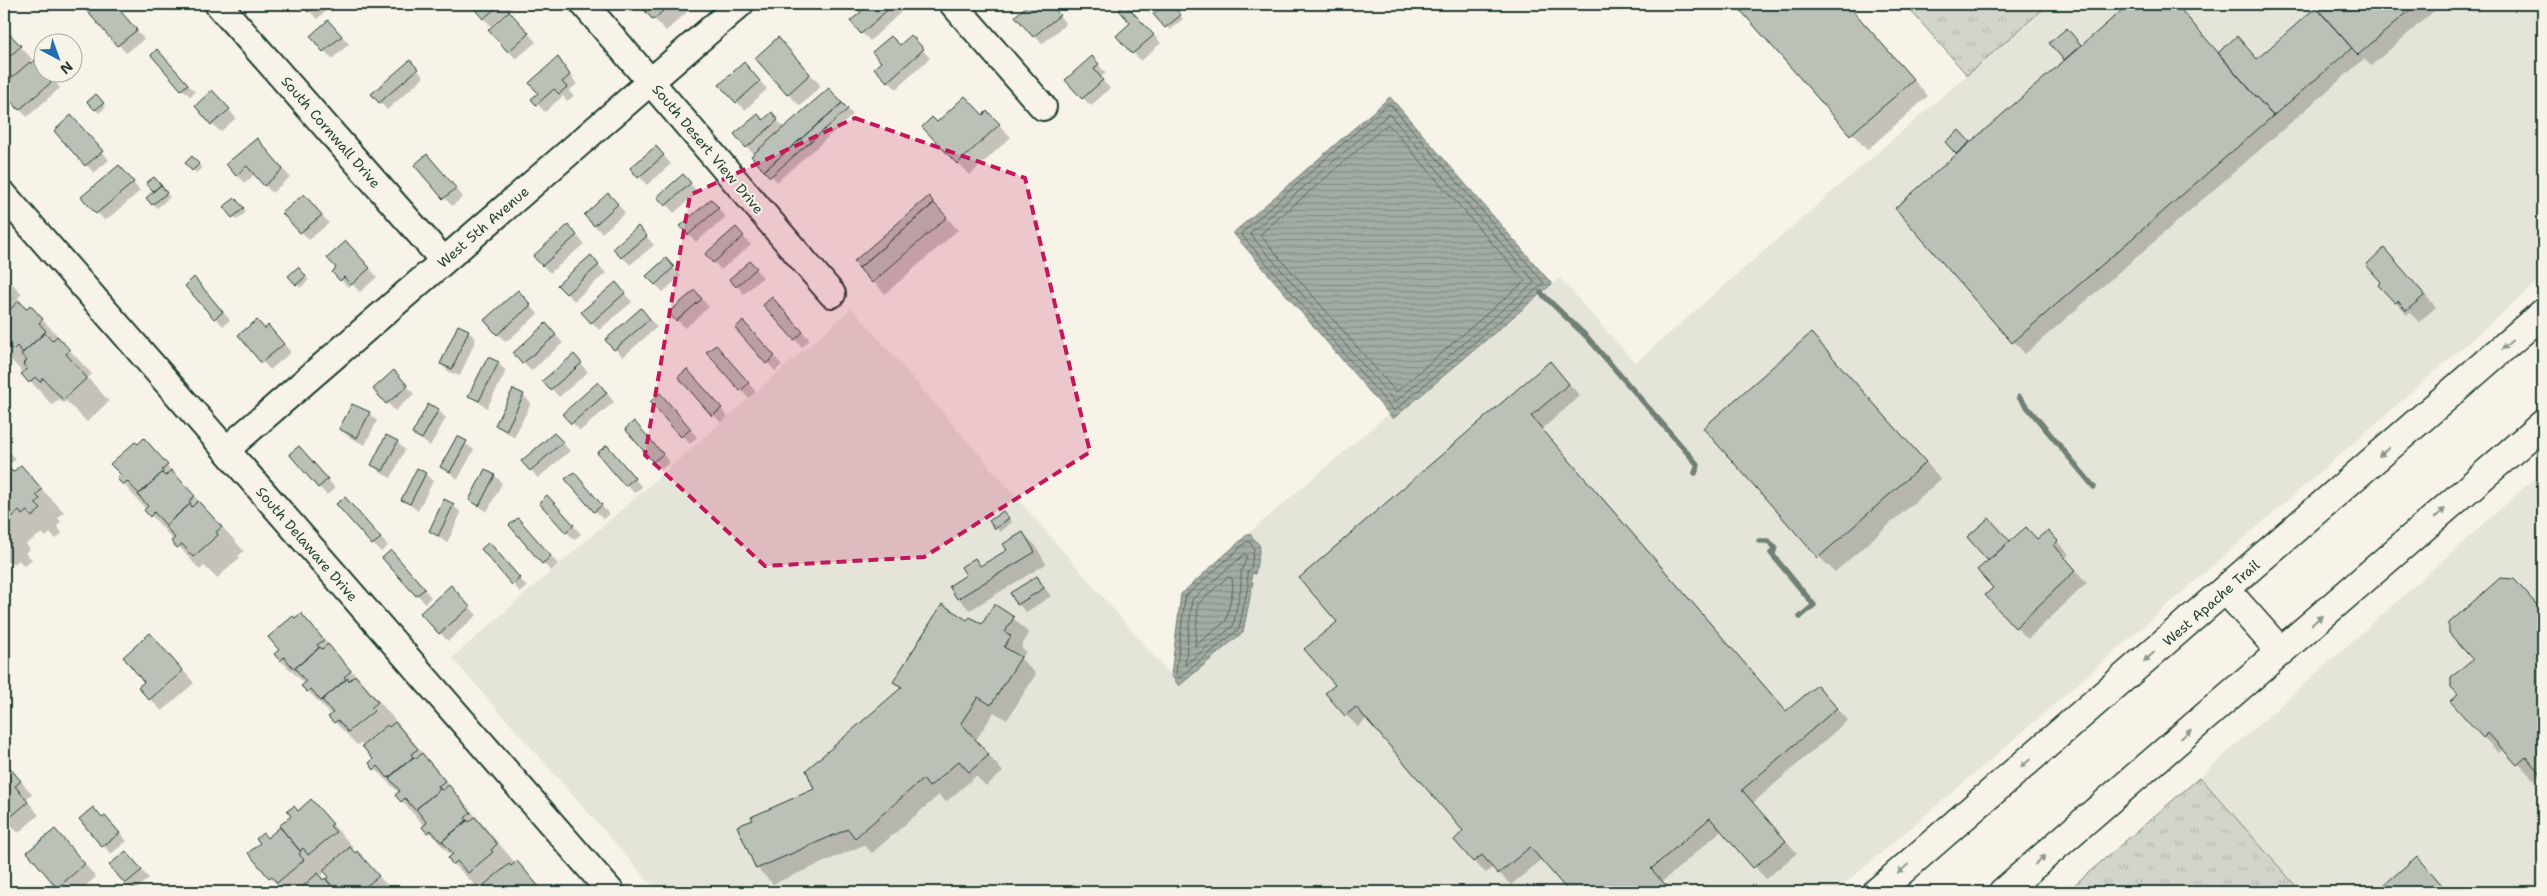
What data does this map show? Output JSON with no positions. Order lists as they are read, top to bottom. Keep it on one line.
{"streets":{"main road":["West Apache Trail"],"street":["South Cornwall Drive","South Desert View Drive","West 5th Avenue","South Delaware Drive"]},"crossings":[["South Cornwall Drive","West 5th Avenue"],["South Desert View Drive","West 5th Avenue"],["West 5th Avenue","South Delaware Drive"]],"north":"bottom right"}
